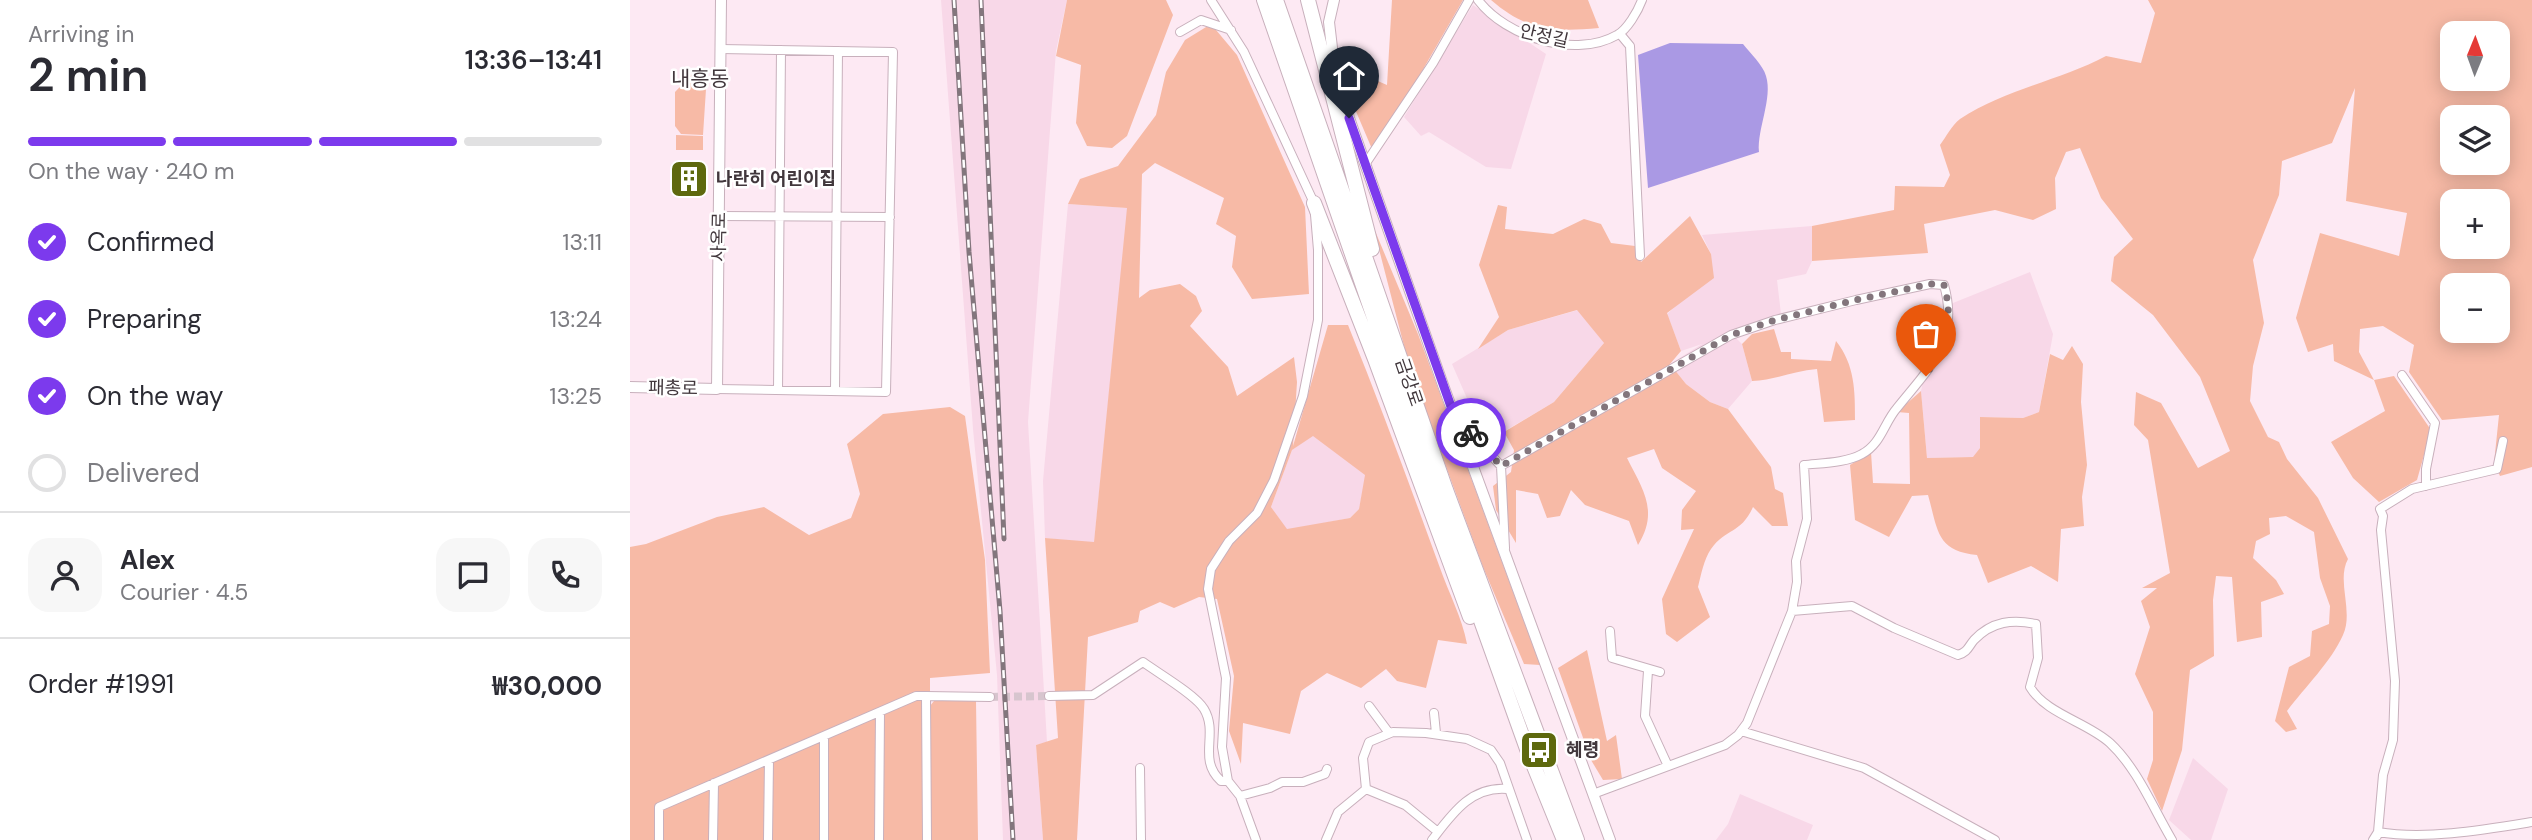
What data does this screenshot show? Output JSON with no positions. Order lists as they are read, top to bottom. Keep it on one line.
{"streets":{"highway":["금강로"],"street":["안정길","사옥로","패총로"]},"crossings":[["사옥로","패총로"]],"districts":["내흥동"],"places":{"building":["나란히 어린이집"],"bus stop":["혜령"]},"north":"top","page":{"heading":["2 min","Arriving in","13:36–13:41"],"panel":["Alex","Courier · 4.5","Order #1991","₩30,000"],"map_buttons":["+","−"],"bar":"On the way · 240 m","list":[["Confirmed","13:11"],["Preparing","13:24"],["On the way","13:25"],"Delivered"]}}
